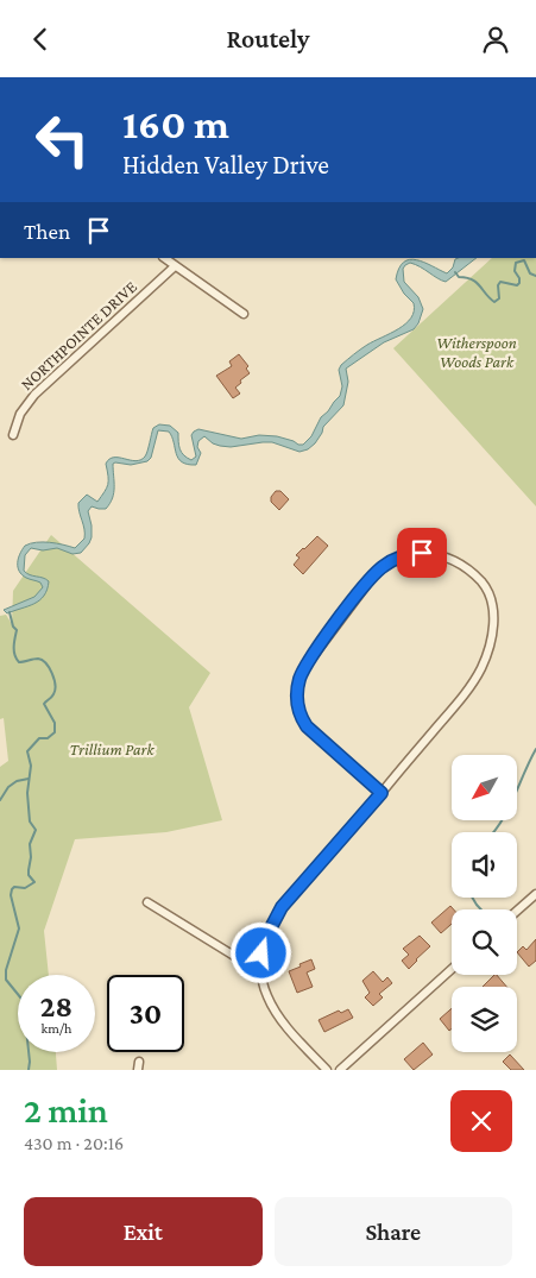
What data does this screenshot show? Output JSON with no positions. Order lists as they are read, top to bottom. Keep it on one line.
{"streets":{"street":["NORTHPOINTE DRIVE"]},"parks":["Witherspoon Woods Park","Trillium Park"],"north":"bottom left","page":{"header":"Routely","turn":["160 m","Hidden Valley Drive"],"then":"Then","speed":"28 km/h","limit":"30","heading":["2 min","430 m · 20:16"],"buttons":["Exit","Share"]}}
